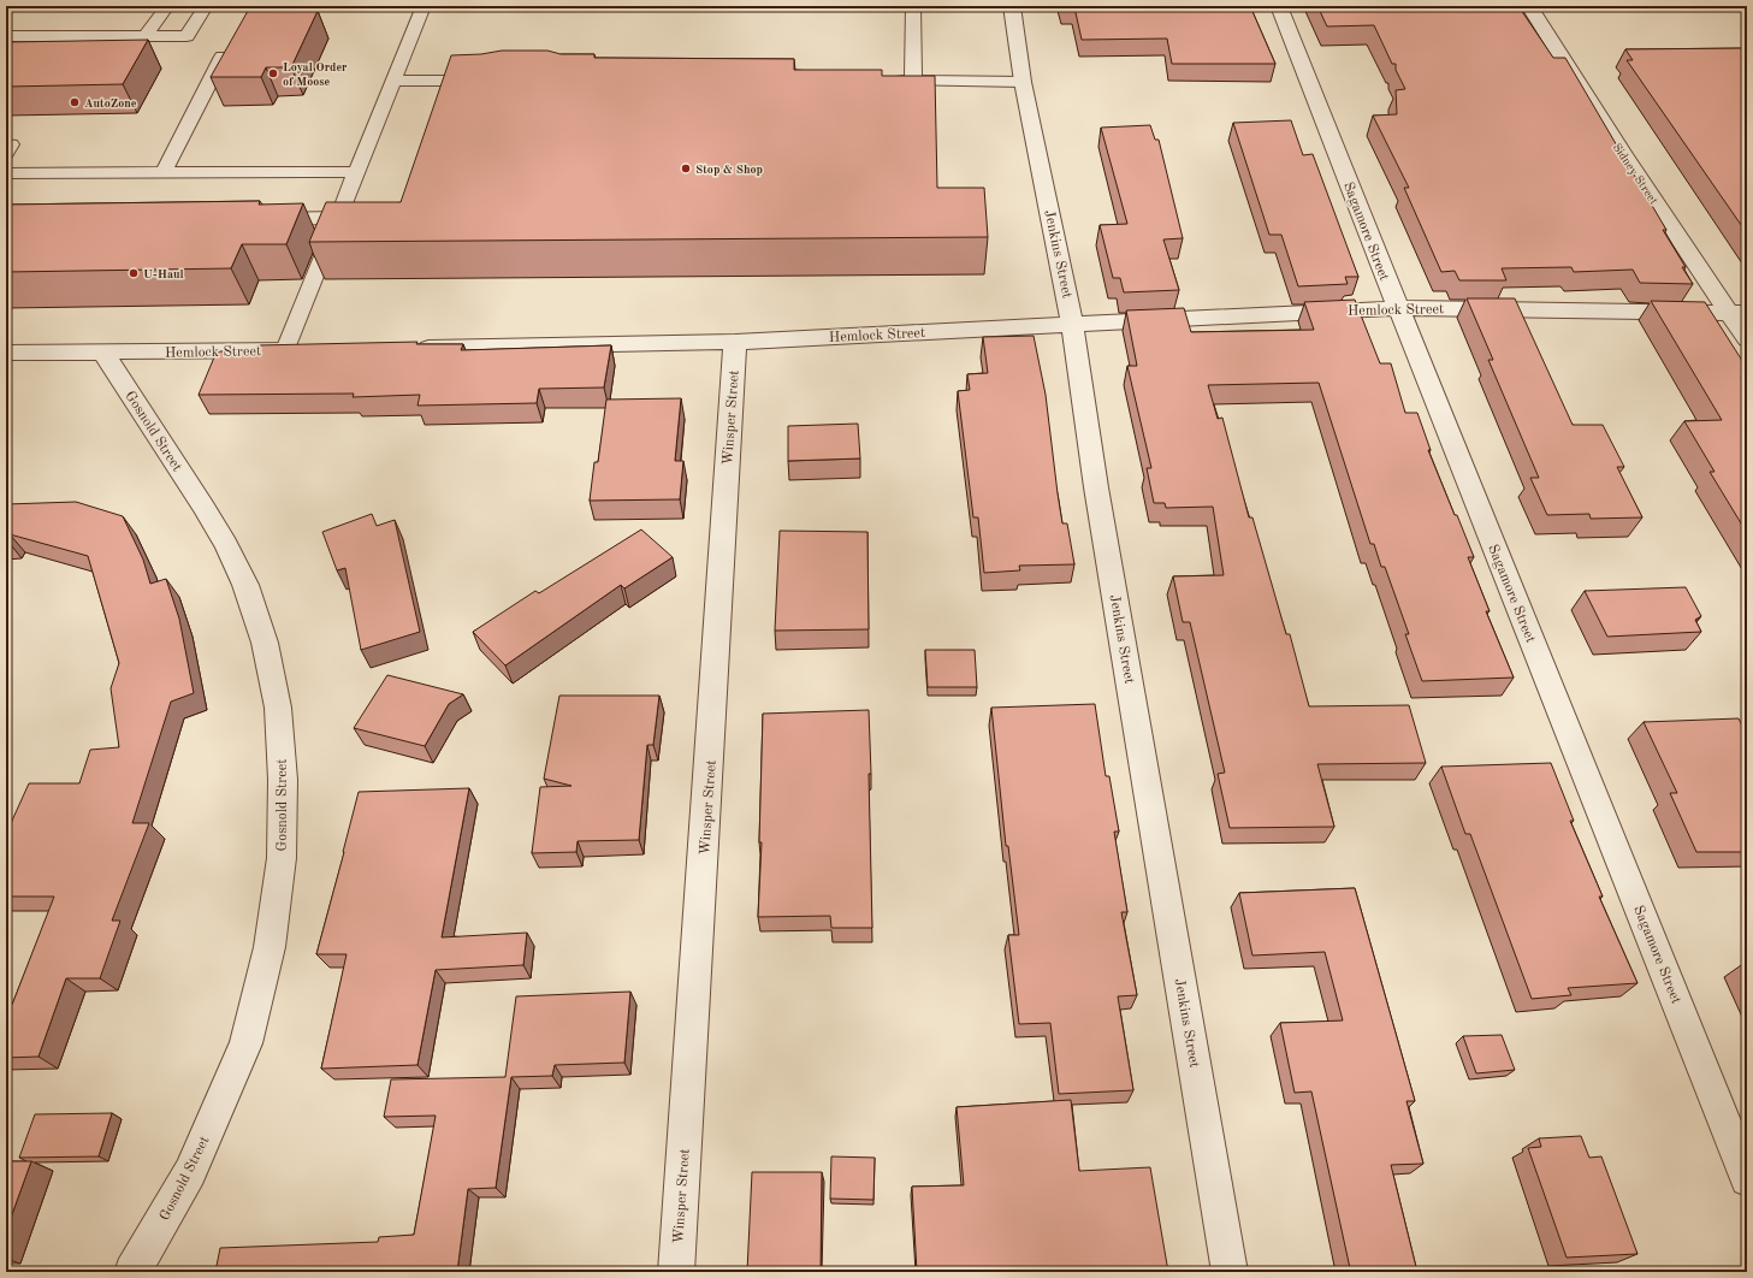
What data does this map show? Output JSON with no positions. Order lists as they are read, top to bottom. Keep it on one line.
{"streets":{"street":["Sidney Street","Sagamore Street","Jenkins Street","Hemlock Street","Winsper Street","Gosnold Street"]},"crossings":[["Sidney Street","Hemlock Street"],["Sagamore Street","Hemlock Street"],["Jenkins Street","Hemlock Street"],["Hemlock Street","Winsper Street"],["Hemlock Street","Gosnold Street"]],"places":["Loyal Order of Moose","AutoZone","Stop & Shop","U-Haul"]}
